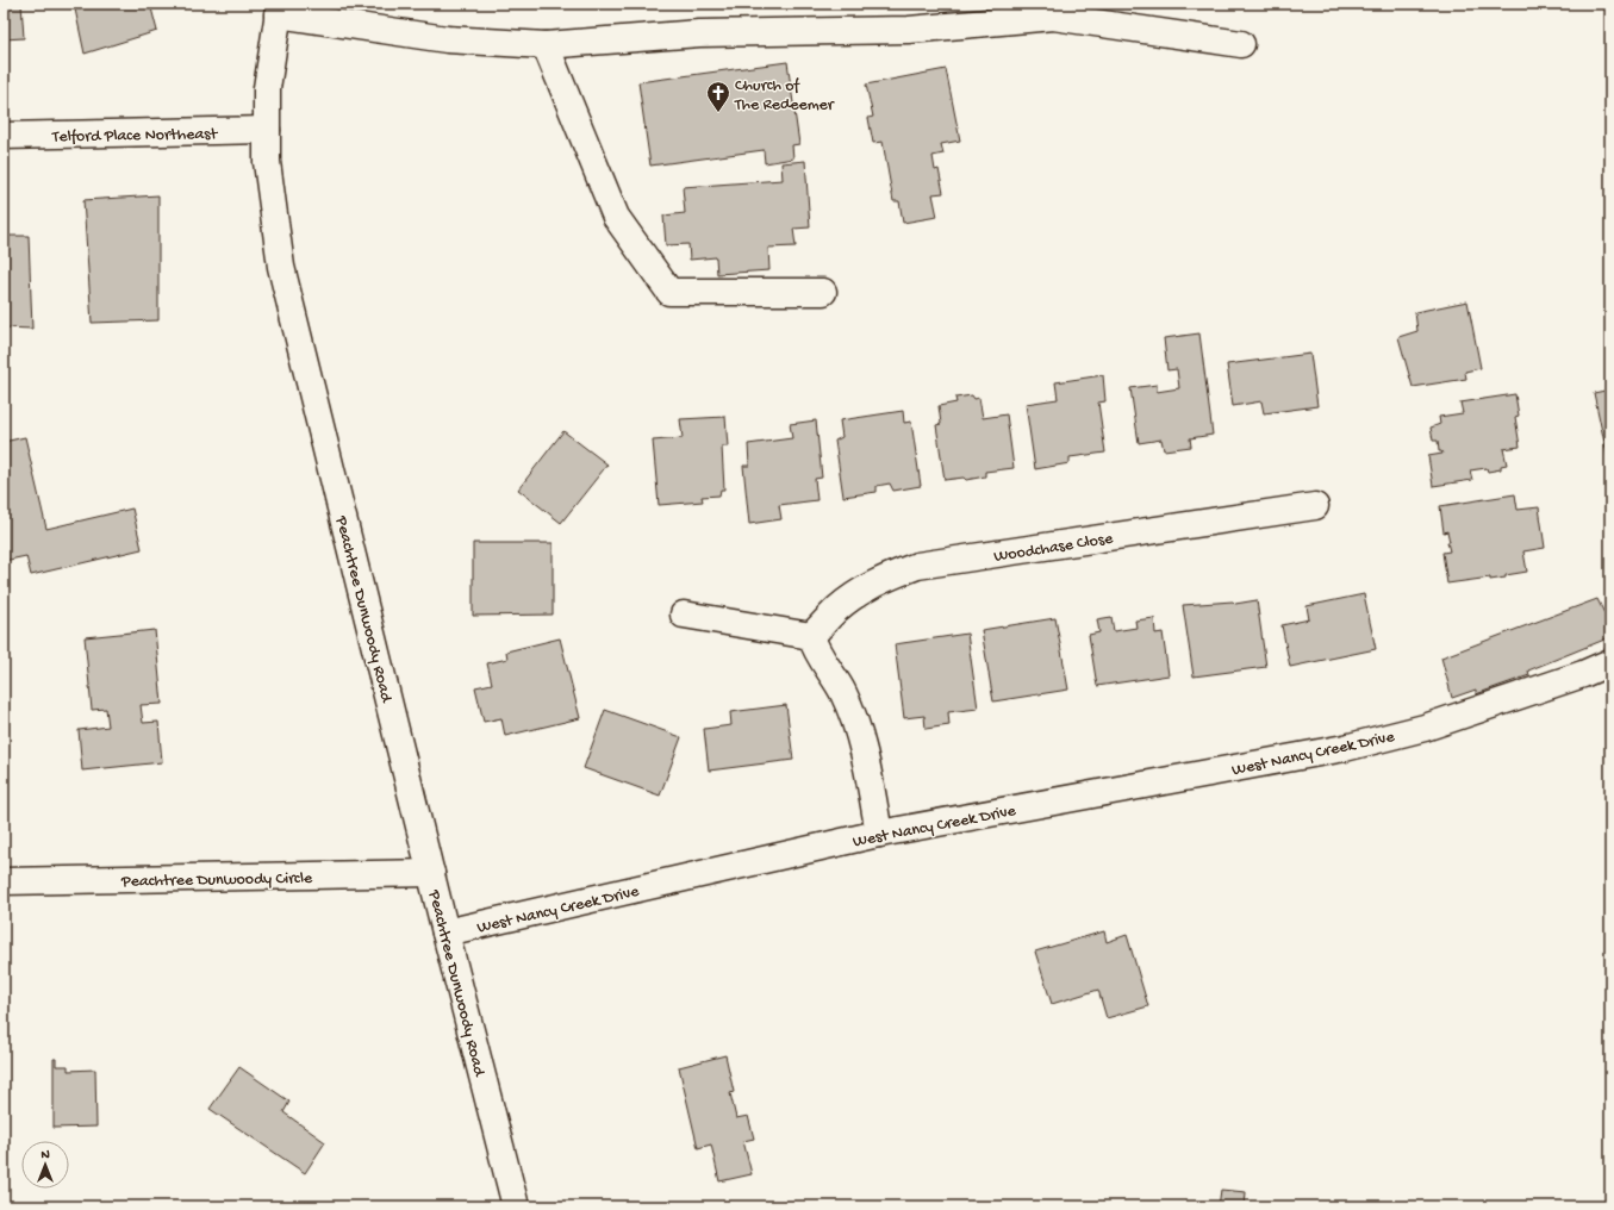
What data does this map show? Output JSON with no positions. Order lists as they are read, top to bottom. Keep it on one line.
{"streets":{"street":["Telford Place Northeast","Woodchase Close","Peachtree Dunwoody Road","West Nancy Creek Drive","Peachtree Dunwoody Circle"]},"crossings":[["Telford Place Northeast","Peachtree Dunwoody Road"],["Peachtree Dunwoody Road","West Nancy Creek Drive"],["Peachtree Dunwoody Road","Peachtree Dunwoody Circle"]],"places":{"church":["Church of The Redeemer"]},"north":"top"}
